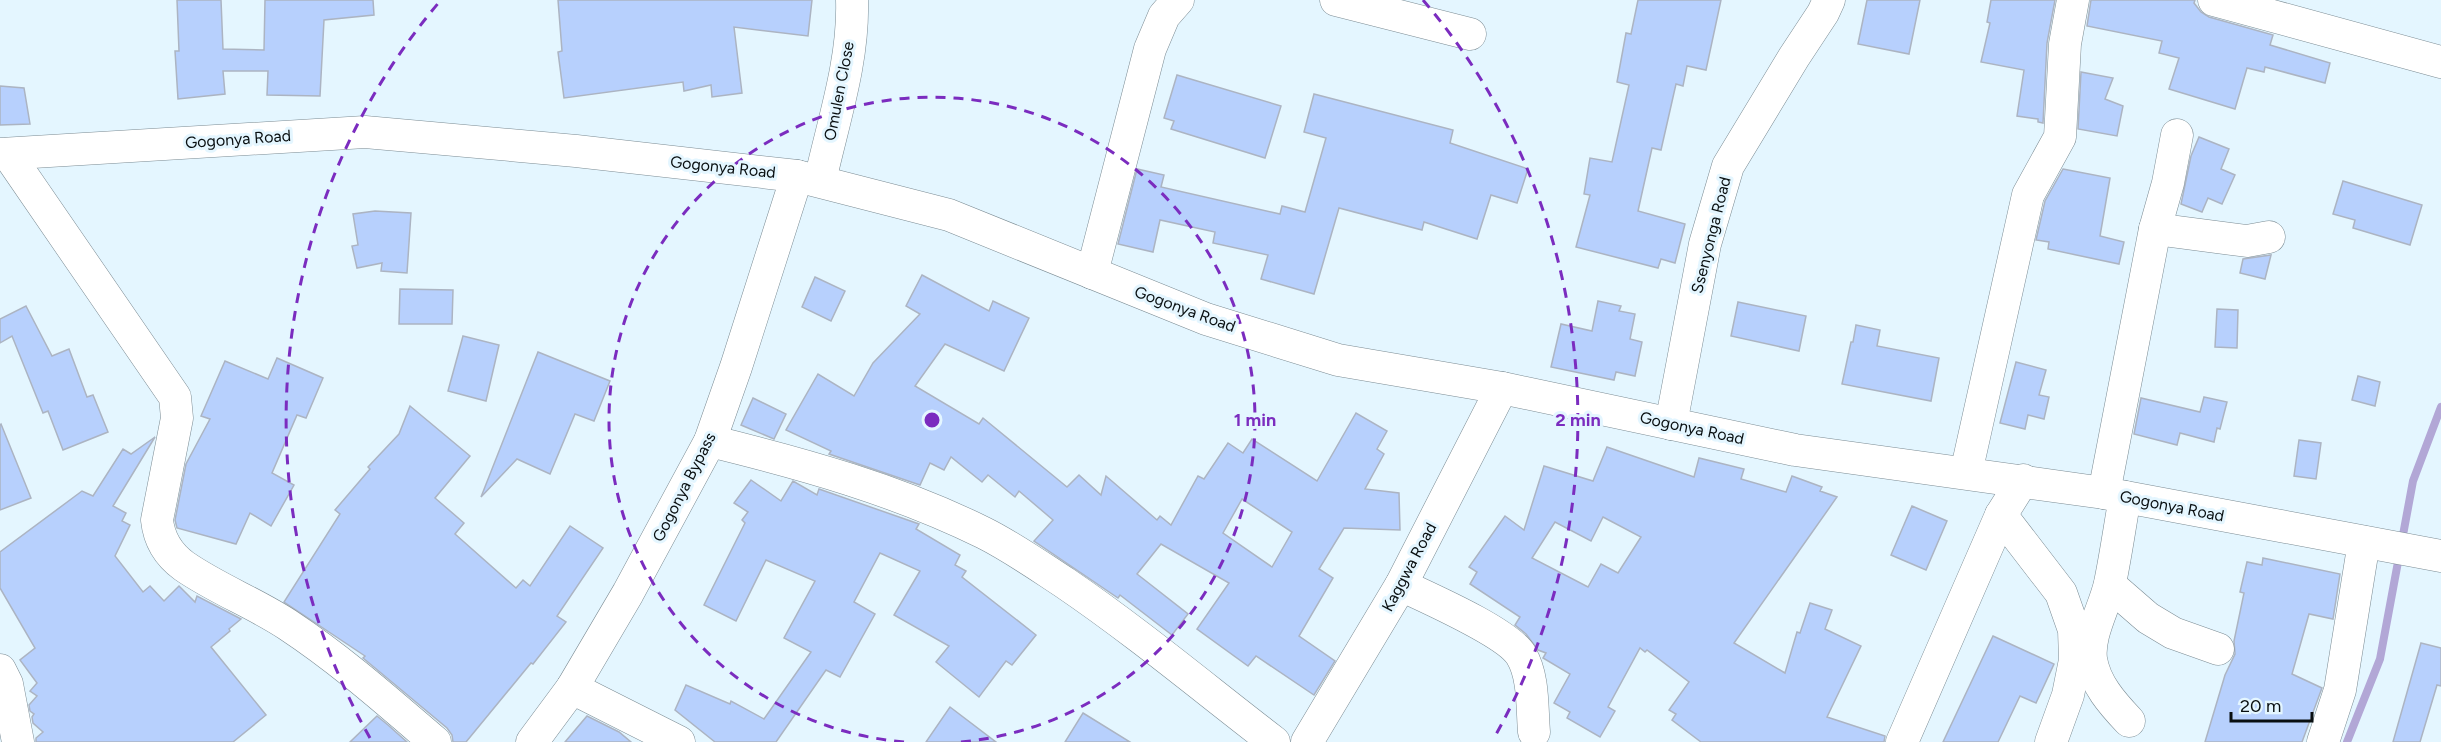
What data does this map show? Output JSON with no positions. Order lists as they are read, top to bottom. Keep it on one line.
{"streets":{"street":["Omulen Close","Gogonya Road","Ssenyonga Road","Gogonya Bypass","Kaggwa Road"]},"crossings":[["Omulen Close","Gogonya Road"],["Omulen Close","Gogonya Bypass"],["Gogonya Road","Ssenyonga Road"],["Gogonya Road","Gogonya Bypass"],["Gogonya Road","Kaggwa Road"]],"scale_bar":"20 m","rings":["1 min","2 min"]}
